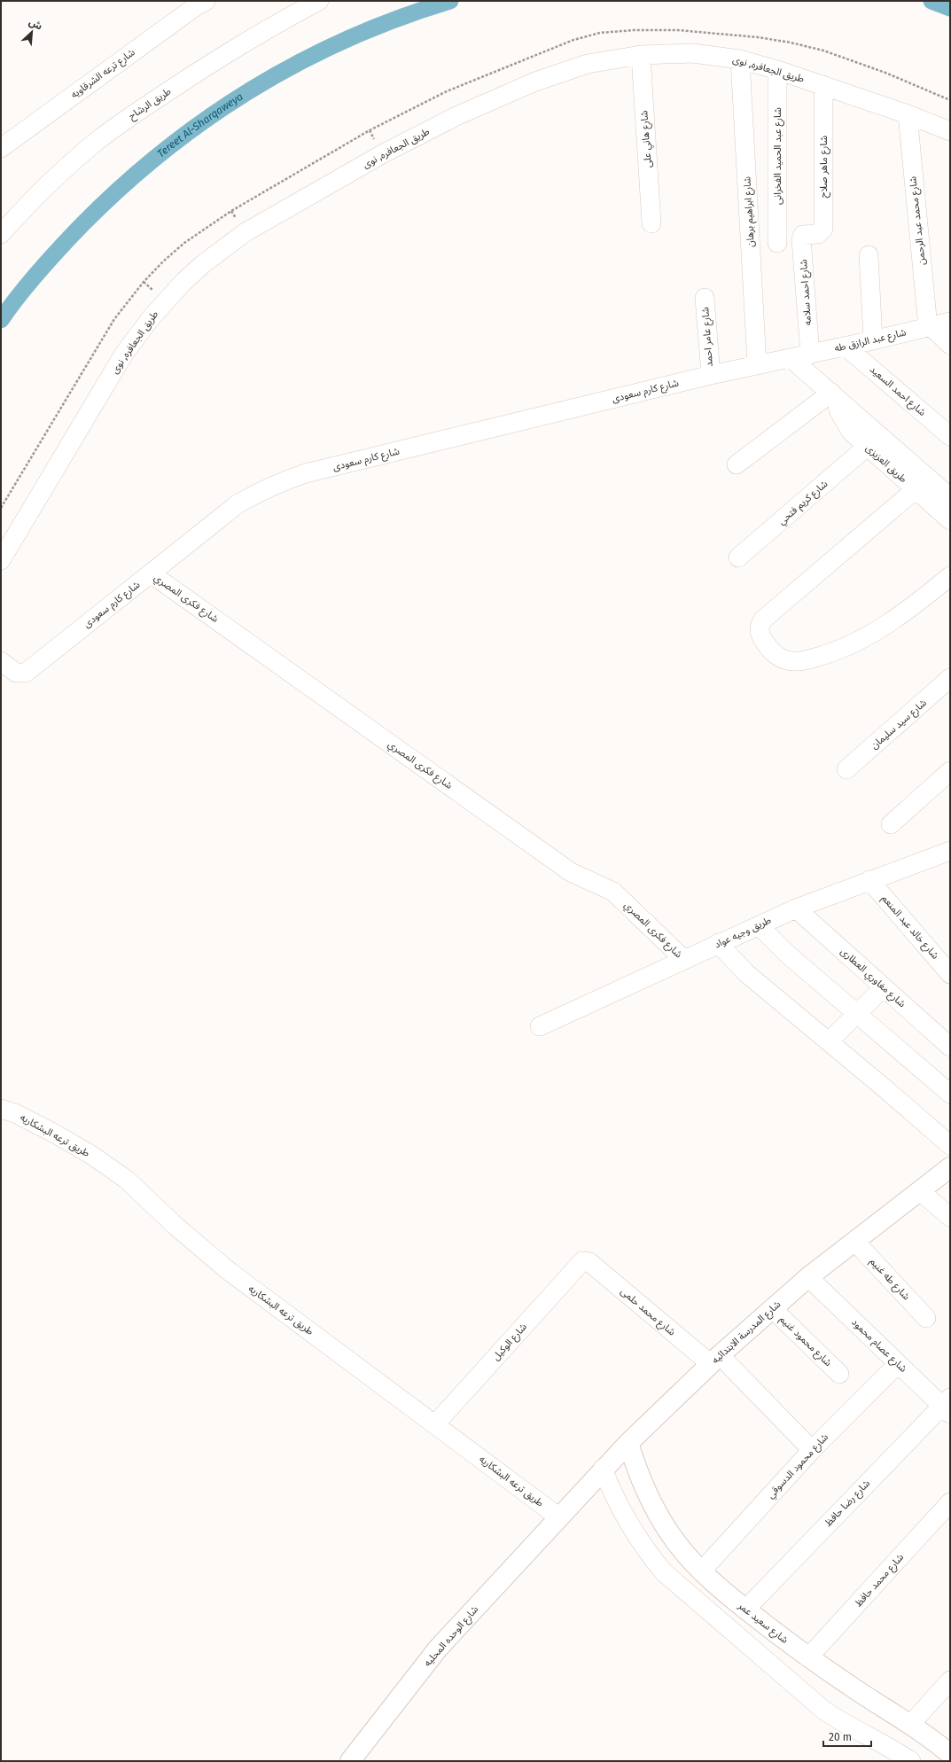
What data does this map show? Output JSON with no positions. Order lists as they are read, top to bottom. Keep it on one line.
{"streets":{"street":["طريق الجعافره, نوى","شارع ترعه الشرقاويه","طريق الرشاح","شارع هاني على","شارع عبد الحميد الفخرانى","شارع ماهر صلاح","شارع ابراهيم برهان","شارع محمد عبد الرحمن","شارع احمد سلامه","شارع عامر احمد","شارع عبد الرازق طه","شارع كارم سعودى","شارع احمد السعيد","طريق العزيزى","شارع كريم فتحي","شارع فكرى المصري","شارع سيد سليمان","شارع خالد عبد المنعم","طريق وجيه عواد","شارع مغاوري العطارى","طريق ترعه البشكاريه","شارع طه غنيم","شارع محمد حلمى","شارع المدرسة الابتدائيه","شارع محمود غنيم","شارع الوكيل","شارع عصام محمود","شارع محمود الدسوقي","شارع رضا حافظ","شارع محمد حافظ","شارع سعيد عمر","شارع الوحده المحليه"]},"crossings":[["طريق الجعافره, نوى","شارع هاني على"],["طريق الجعافره, نوى","شارع عبد الحميد الفخرانى"],["طريق الجعافره, نوى","شارع ماهر صلاح"],["طريق الجعافره, نوى","شارع ابراهيم برهان"],["طريق الجعافره, نوى","شارع محمد عبد الرحمن"],["شارع ماهر صلاح","شارع احمد سلامه"],["شارع ابراهيم برهان","شارع كارم سعودى"],["شارع محمد عبد الرحمن","شارع عبد الرازق طه"],["شارع احمد سلامه","شارع عبد الرازق طه"],["شارع عامر احمد","شارع كارم سعودى"],["شارع عبد الرازق طه","شارع كارم سعودى"],["شارع عبد الرازق طه","شارع احمد السعيد"],["شارع عبد الرازق طه","طريق العزيزى"],["شارع كارم سعودى","طريق العزيزى"],["شارع كارم سعودى","شارع فكرى المصري"],["طريق العزيزى","شارع كريم فتحي"],["شارع فكرى المصري","طريق وجيه عواد"],["شارع خالد عبد المنعم","طريق وجيه عواد"],["طريق وجيه عواد","شارع مغاوري العطارى"],["طريق ترعه البشكاريه","شارع المدرسة الابتدائيه"],["طريق ترعه البشكاريه","شارع الوكيل"],["طريق ترعه البشكاريه","شارع الوحده المحليه"],["شارع طه غنيم","شارع المدرسة الابتدائيه"],["شارع محمد حلمى","شارع المدرسة الابتدائيه"],["شارع محمد حلمى","شارع الوكيل"],["شارع محمد حلمى","شارع محمود الدسوقي"],["شارع المدرسة الابتدائيه","شارع محمود غنيم"],["شارع المدرسة الابتدائيه","شارع عصام محمود"],["شارع المدرسة الابتدائيه","شارع سعيد عمر"],["شارع المدرسة الابتدائيه","شارع الوحده المحليه"],["شارع عصام محمود","شارع محمود الدسوقي"],["شارع عصام محمود","شارع رضا حافظ"],["شارع محمود الدسوقي","شارع سعيد عمر"],["شارع رضا حافظ","شارع سعيد عمر"],["شارع محمد حافظ","شارع سعيد عمر"]],"water":["Tereet Al-Sharqaweya"],"scale_bar":"20 m","north":"top right"}
